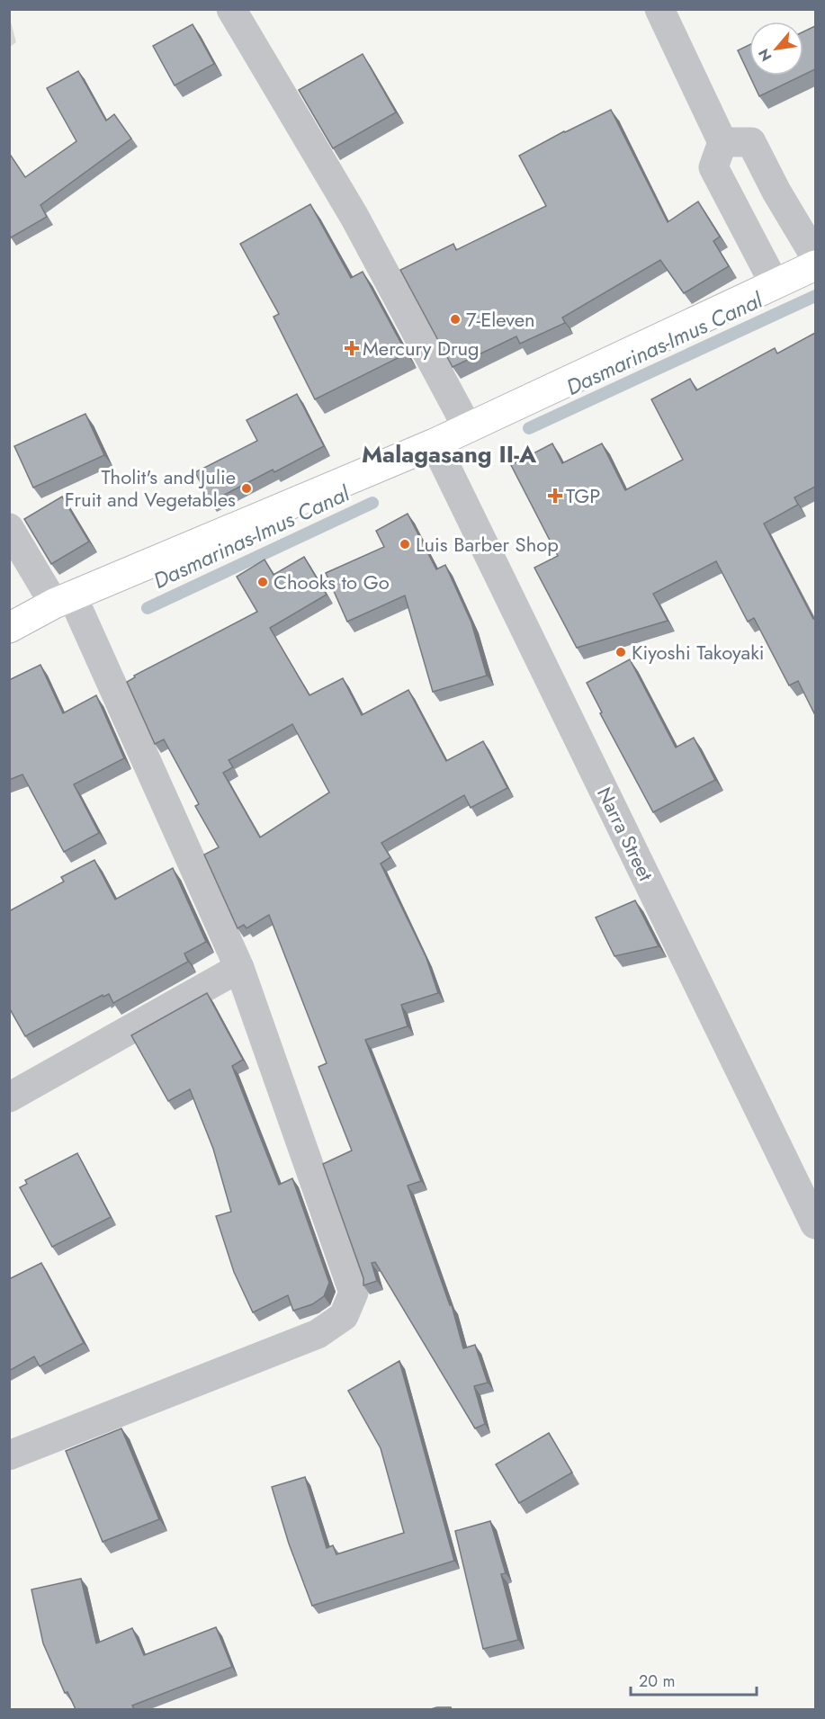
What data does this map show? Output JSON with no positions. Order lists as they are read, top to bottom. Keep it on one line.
{"streets":{"street":["Narra Street"]},"districts":["Malagasang II-A"],"water":["Dasmarinas-Imus Canal"],"places":{"other":["7-Eleven","Tholit's and Julie Fruit and Vegetables","Luis Barber Shop","Chooks to Go","Kiyoshi Takoyaki"],"health":["Mercury Drug","TGP"]},"scale_bar":"20 m","north":"bottom left"}
